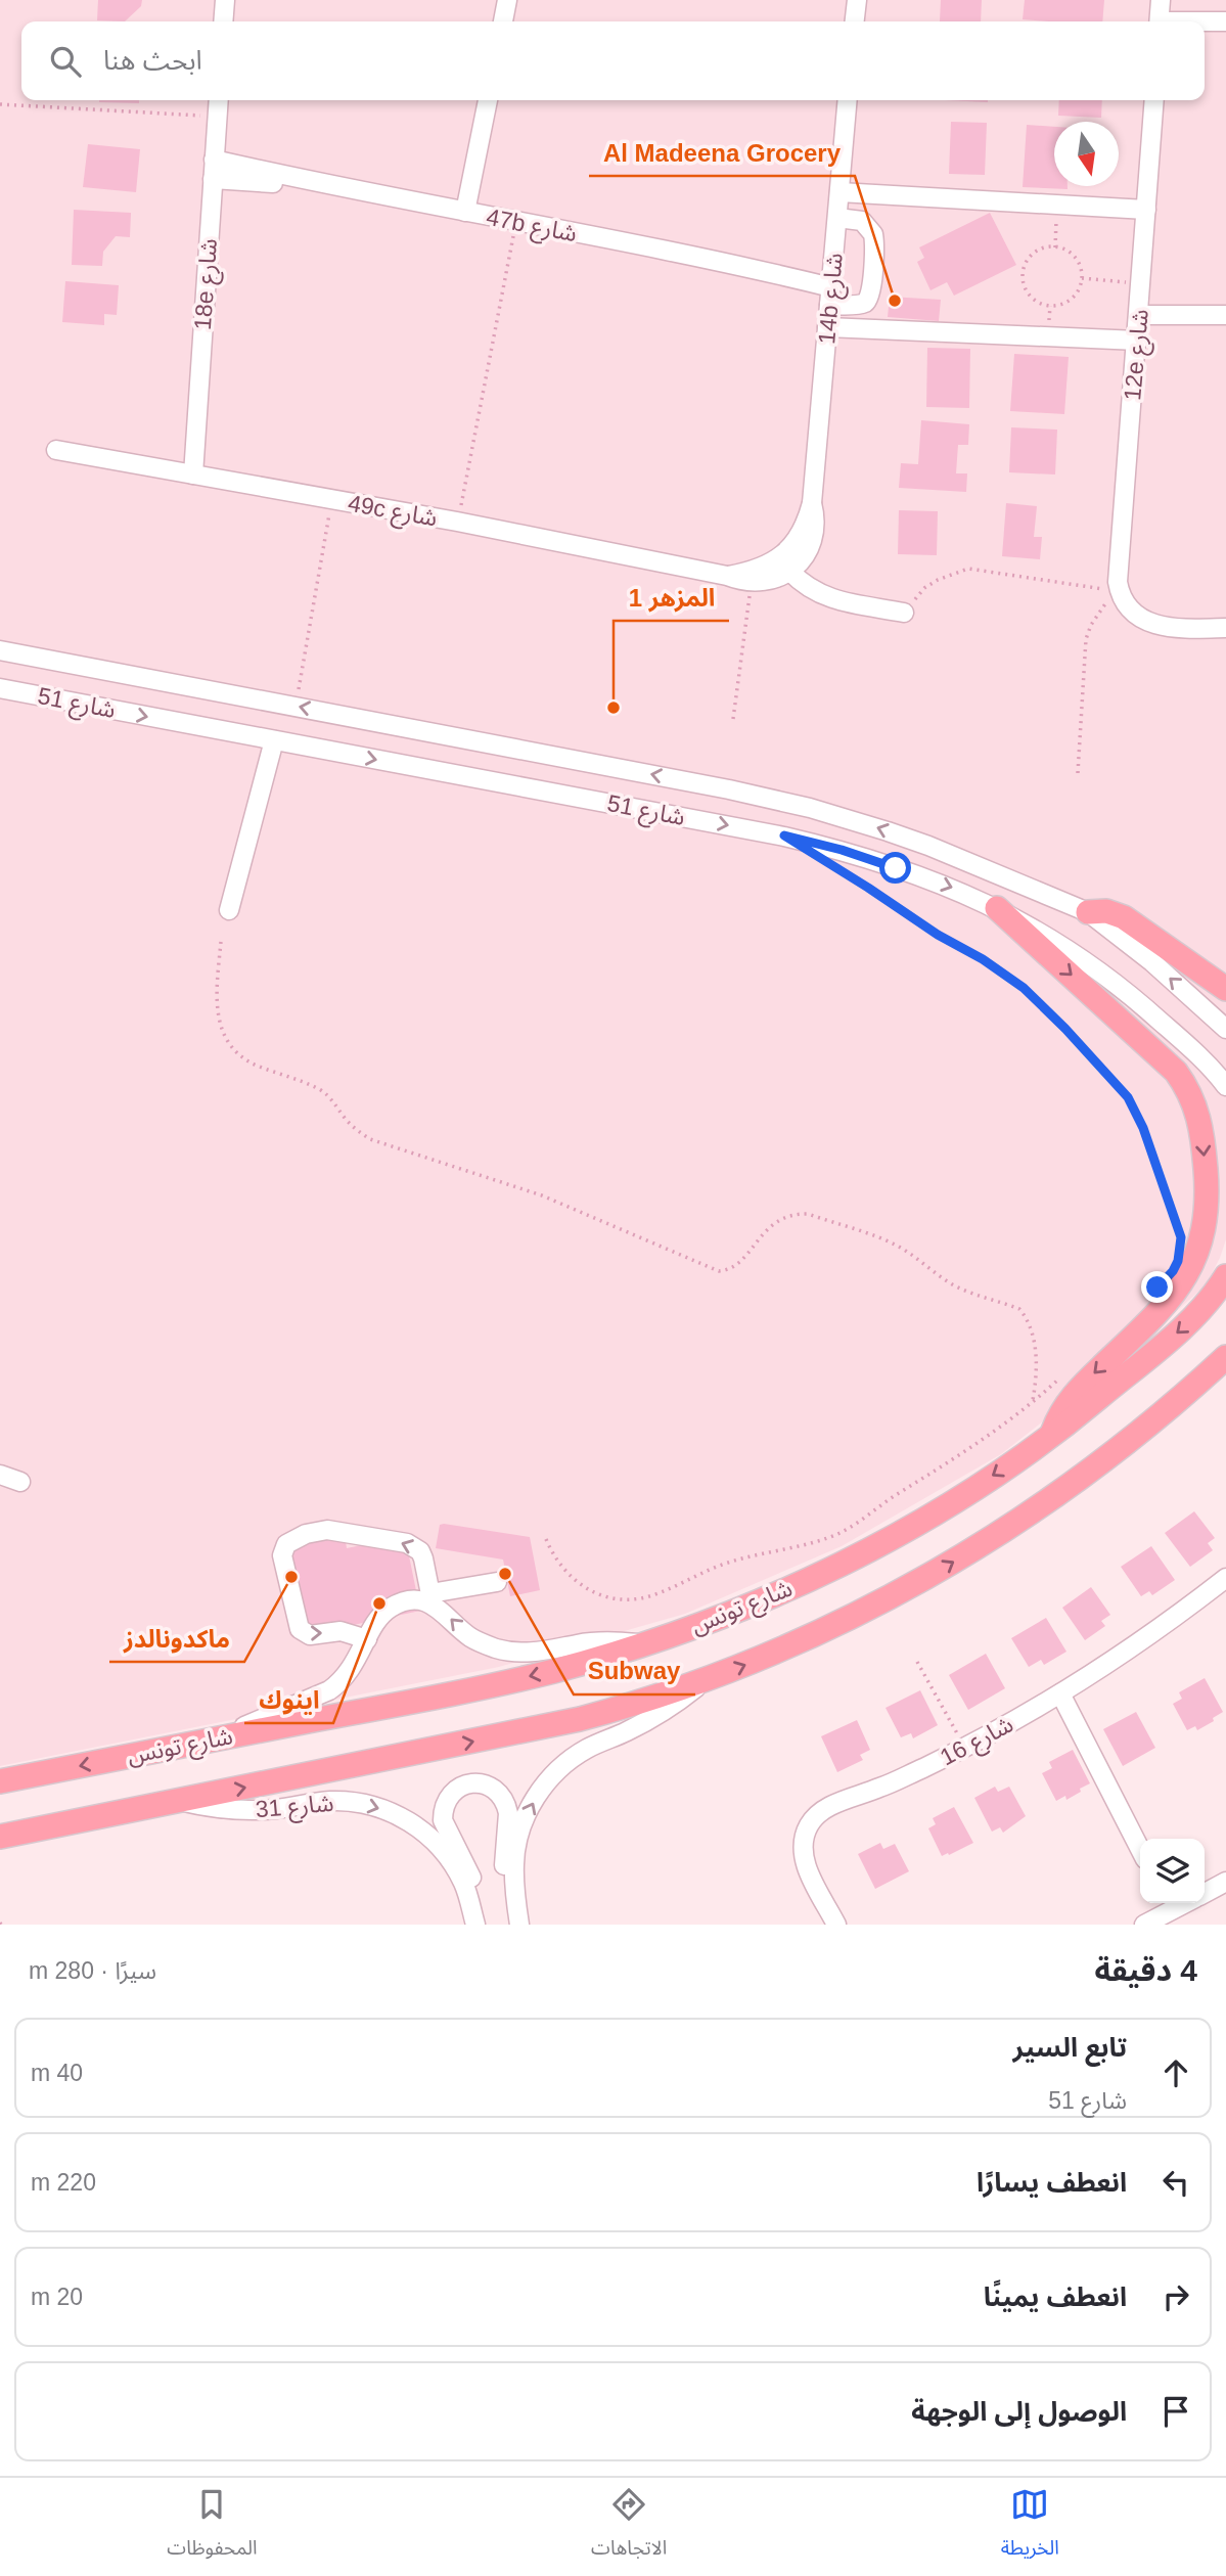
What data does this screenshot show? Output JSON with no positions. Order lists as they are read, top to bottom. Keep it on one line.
{"streets":{"main road":["شارع تونس"],"street":["47b شارع","18e شارع","14b شارع","12e شارع","49c شارع","شارع 51","شارع 16","شارع 31"]},"crossings":[["47b شارع","18e شارع"],["47b شارع","14b شارع"],["18e شارع","49c شارع"],["14b شارع","49c شارع"]],"one_way":["شارع 31"],"places":["Al Madeena Grocery","المزهر 1","Subway","ماكدونالدز","اينوك"],"north":"bottom","page":{"search":"ابحث هنا","heading":["4 دقيقة","سيرًا · 280 m"],"list":[["تابع السير","شارع 51","40 m"],["انعطف يسارًا","220 m"],["انعطف يمينًا","20 m"],"الوصول إلى الوجهة"],"nav":["الخريطة","الاتجاهات","المحفوظات"]}}
